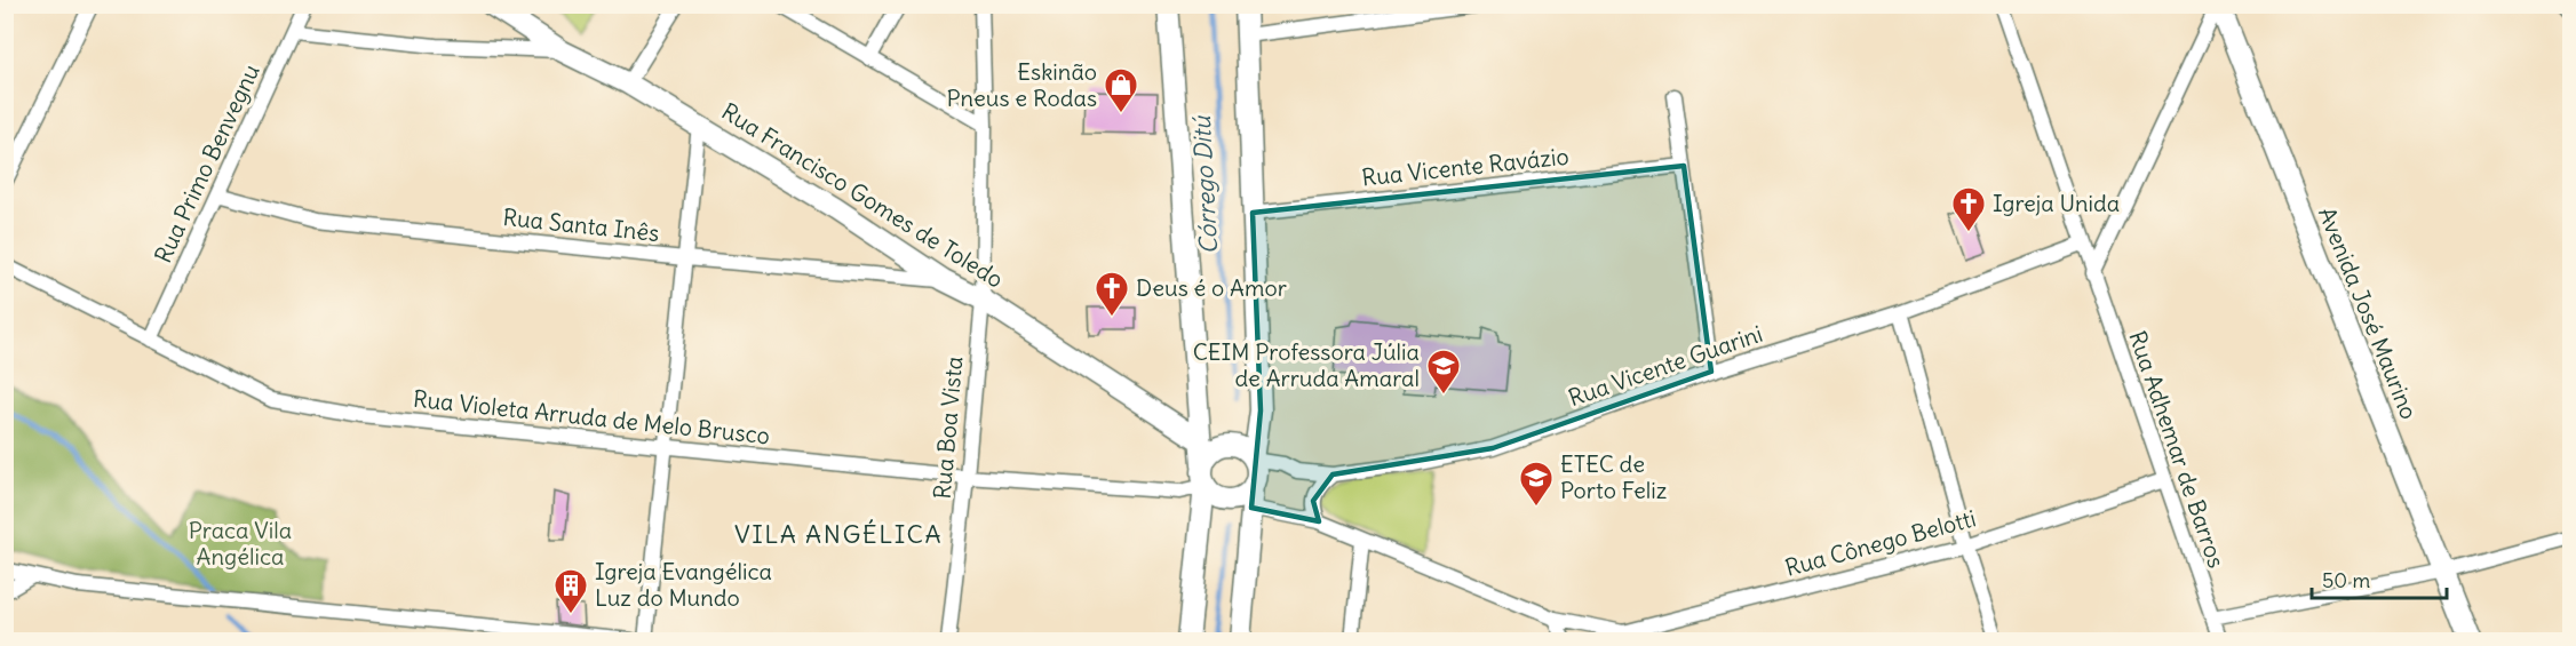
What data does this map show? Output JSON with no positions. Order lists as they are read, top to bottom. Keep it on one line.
{"streets":{"street":["Rua Primo Benvegnu","Rua Vicente Ravázio","Rua Francisco Gomes de Toledo","Rua Santa Inês","Avenida José Maurino","Rua Vicente Guarini","Rua Violeta Arruda de Melo Brusco","Rua Boa Vista","Rua Adhemar de Barros","Rua Cônego Belotti"]},"crossings":[["Rua Primo Benvegnu","Rua Santa Inês"],["Rua Primo Benvegnu","Rua Violeta Arruda de Melo Brusco"],["Rua Francisco Gomes de Toledo","Rua Santa Inês"],["Rua Francisco Gomes de Toledo","Rua Boa Vista"],["Rua Vicente Guarini","Rua Violeta Arruda de Melo Brusco"],["Rua Vicente Guarini","Rua Adhemar de Barros"],["Rua Violeta Arruda de Melo Brusco","Rua Boa Vista"],["Rua Adhemar de Barros","Rua Cônego Belotti"]],"districts":["VILA ANGÉLICA"],"water":["Córrego Ditú"],"parks":["Praca Vila Angélica"],"places":{"shop":["Eskinão Pneus e Rodas"],"church":["Igreja Unida","Deus é o Amor"],"school or university":["CEIM Professora Júlia de Arruda Amaral","ETEC de Porto Feliz"],"building":["Igreja Evangélica Luz do Mundo"]},"scale_bar":"50 m"}
